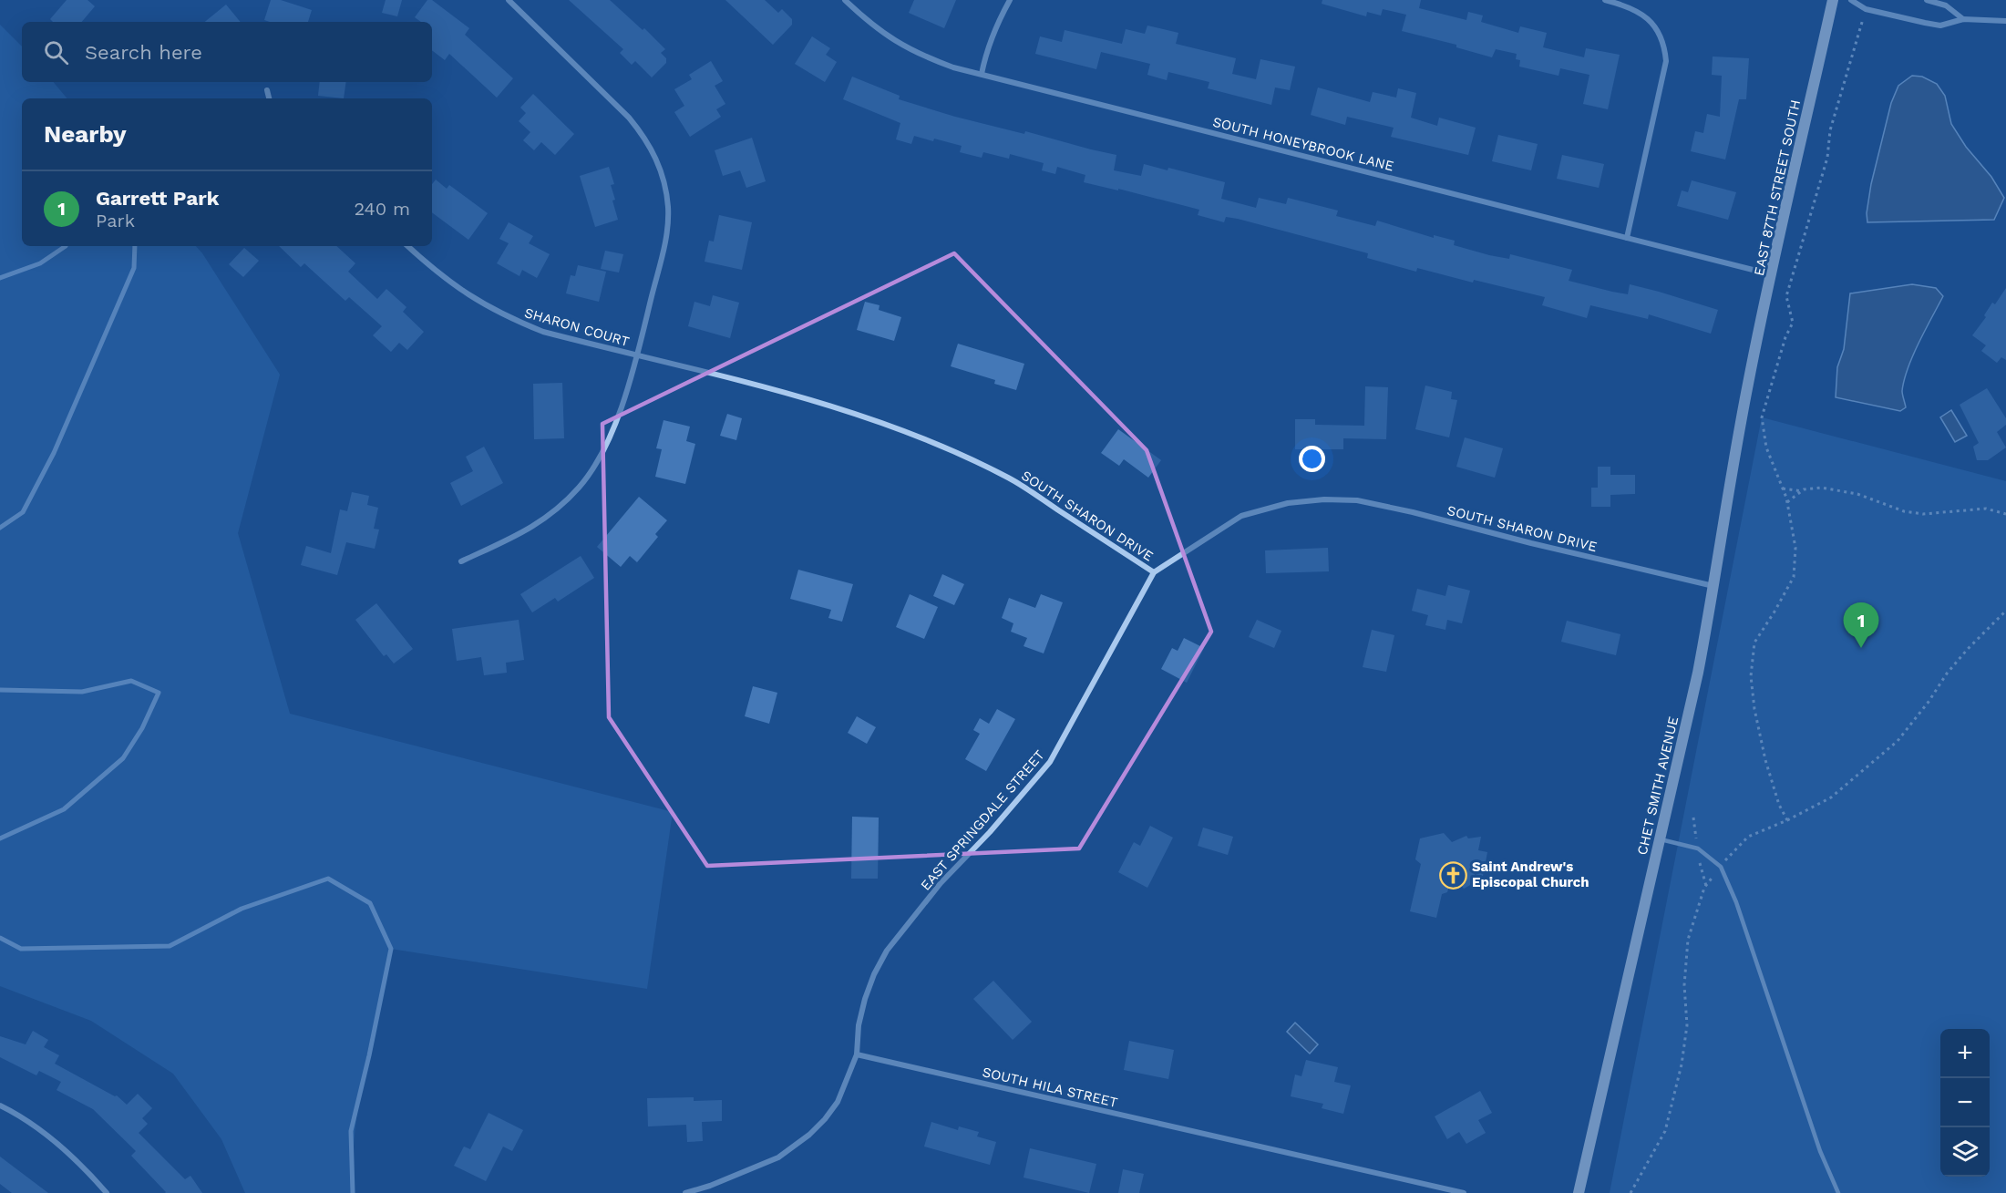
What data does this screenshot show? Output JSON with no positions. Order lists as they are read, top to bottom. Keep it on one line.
{"streets":{"street":["SOUTH HONEYBROOK LANE","EAST 87TH STREET SOUTH","SHARON COURT","SOUTH SHARON DRIVE","CHET SMITH AVENUE","EAST SPRINGDALE STREET","SOUTH HILA STREET"]},"crossings":[["SOUTH HONEYBROOK LANE","EAST 87TH STREET SOUTH"],["EAST 87TH STREET SOUTH","CHET SMITH AVENUE"],["SHARON COURT","SOUTH SHARON DRIVE"],["SOUTH SHARON DRIVE","CHET SMITH AVENUE"],["SOUTH SHARON DRIVE","EAST SPRINGDALE STREET"],["EAST SPRINGDALE STREET","SOUTH HILA STREET"]],"places":{"church":["Saint Andrew's Episcopal Church"]},"page":{"search":"Search here","heading":"Nearby","list":[{"mark":"1","name":"Garrett Park","note":"Park","value":"240 m"}],"pins":"1","map_buttons":["+","−"]}}
